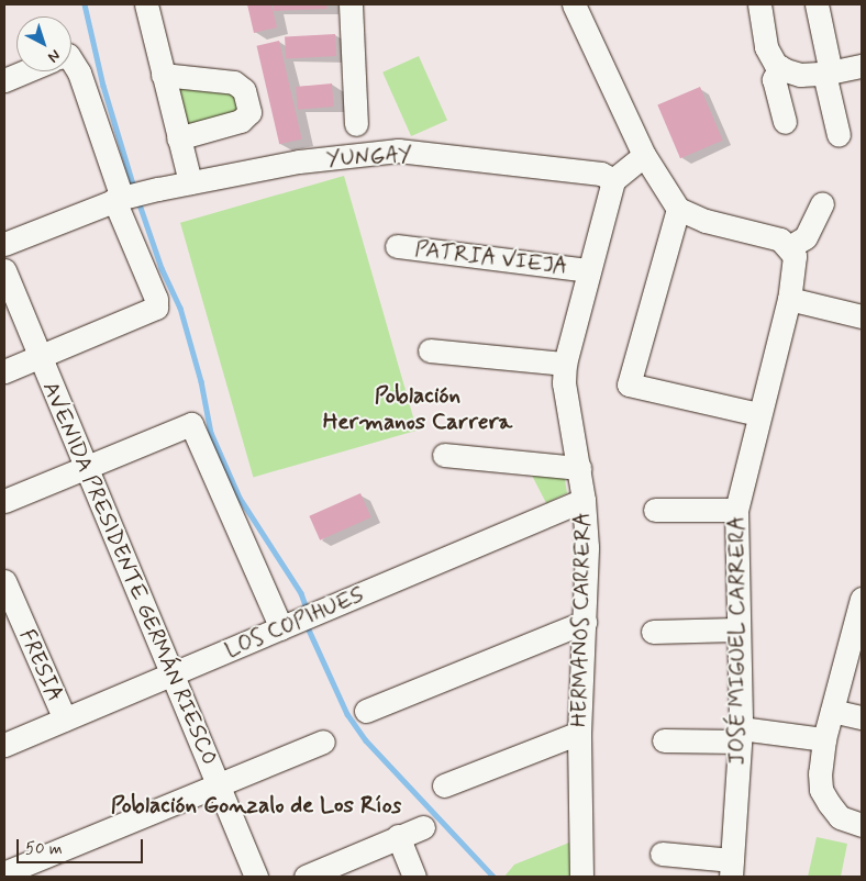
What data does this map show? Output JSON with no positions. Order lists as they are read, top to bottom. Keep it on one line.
{"streets":{"street":["YUNGAY","PATRIA VIEJA","AVENIDA PRESIDENTE GERMÁN RIESCO","HERMANOS CARRERA","LOS COPIHUES","JOSÉ MIGUEL CARRERA","FRESIA"]},"crossings":[["YUNGAY","HERMANOS CARRERA"],["PATRIA VIEJA","HERMANOS CARRERA"],["AVENIDA PRESIDENTE GERMÁN RIESCO","LOS COPIHUES"],["HERMANOS CARRERA","LOS COPIHUES"],["LOS COPIHUES","FRESIA"]],"districts":["Población Hermanos Carrera","Población Gonzalo de Los Ríos"],"scale_bar":"50 m","north":"bottom right"}
